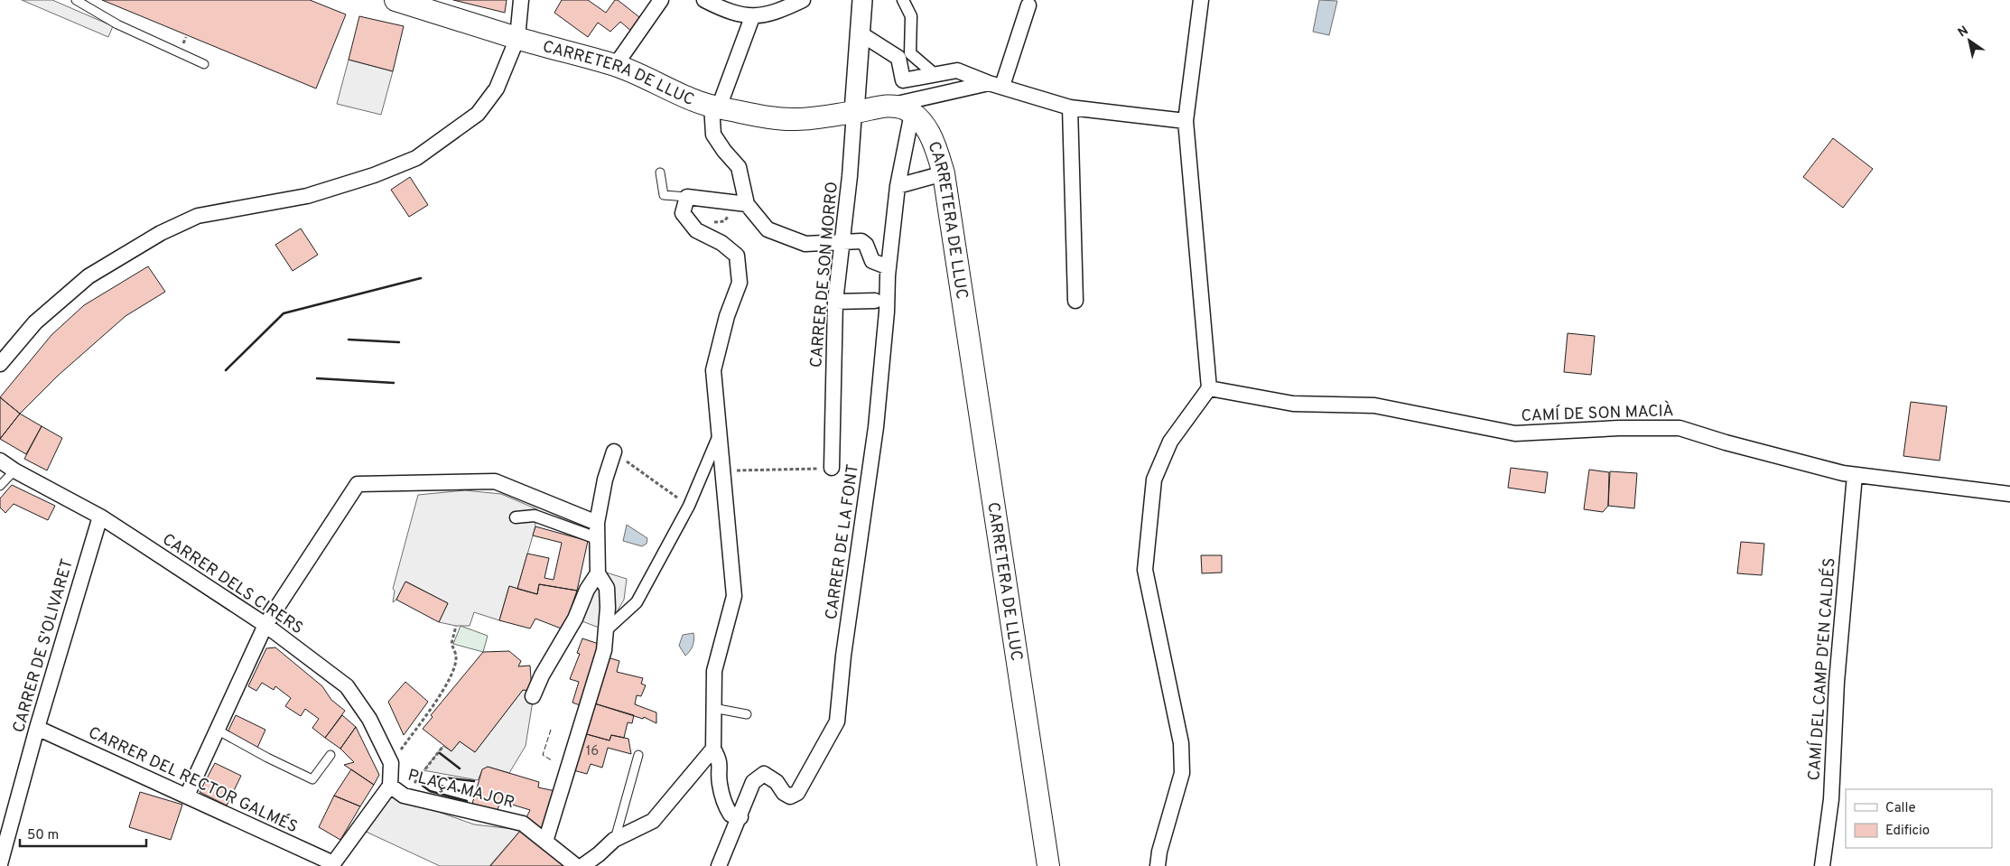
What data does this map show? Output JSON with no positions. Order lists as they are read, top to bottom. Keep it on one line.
{"streets":{"main road":["CARRETERA DE LLUC"],"street":["CARRER DE SON MORRO","CAMÍ DE SON MACIÀ","CARRER DE LA FONT","CARRER DELS CIRERS","CARRER DE S'OLIVARET","CAMÍ DEL CAMP D'EN CALDÉS","CARRER DEL RECTOR GALMÉS","PLAÇA MAJOR"]},"crossings":[["CARRETERA DE LLUC","CARRER DE SON MORRO"],["CARRETERA DE LLUC","CARRER DE LA FONT"],["CAMÍ DE SON MACIÀ","CAMÍ DEL CAMP D'EN CALDÉS"],["CARRER DELS CIRERS","CARRER DE S'OLIVARET"],["CARRER DELS CIRERS","PLAÇA MAJOR"],["CARRER DE S'OLIVARET","CARRER DEL RECTOR GALMÉS"],["CARRER DEL RECTOR GALMÉS","PLAÇA MAJOR"]],"house_numbers":["16"],"legend":["Calle","Edificio"],"scale_bar":"50 m","north":"top left"}
